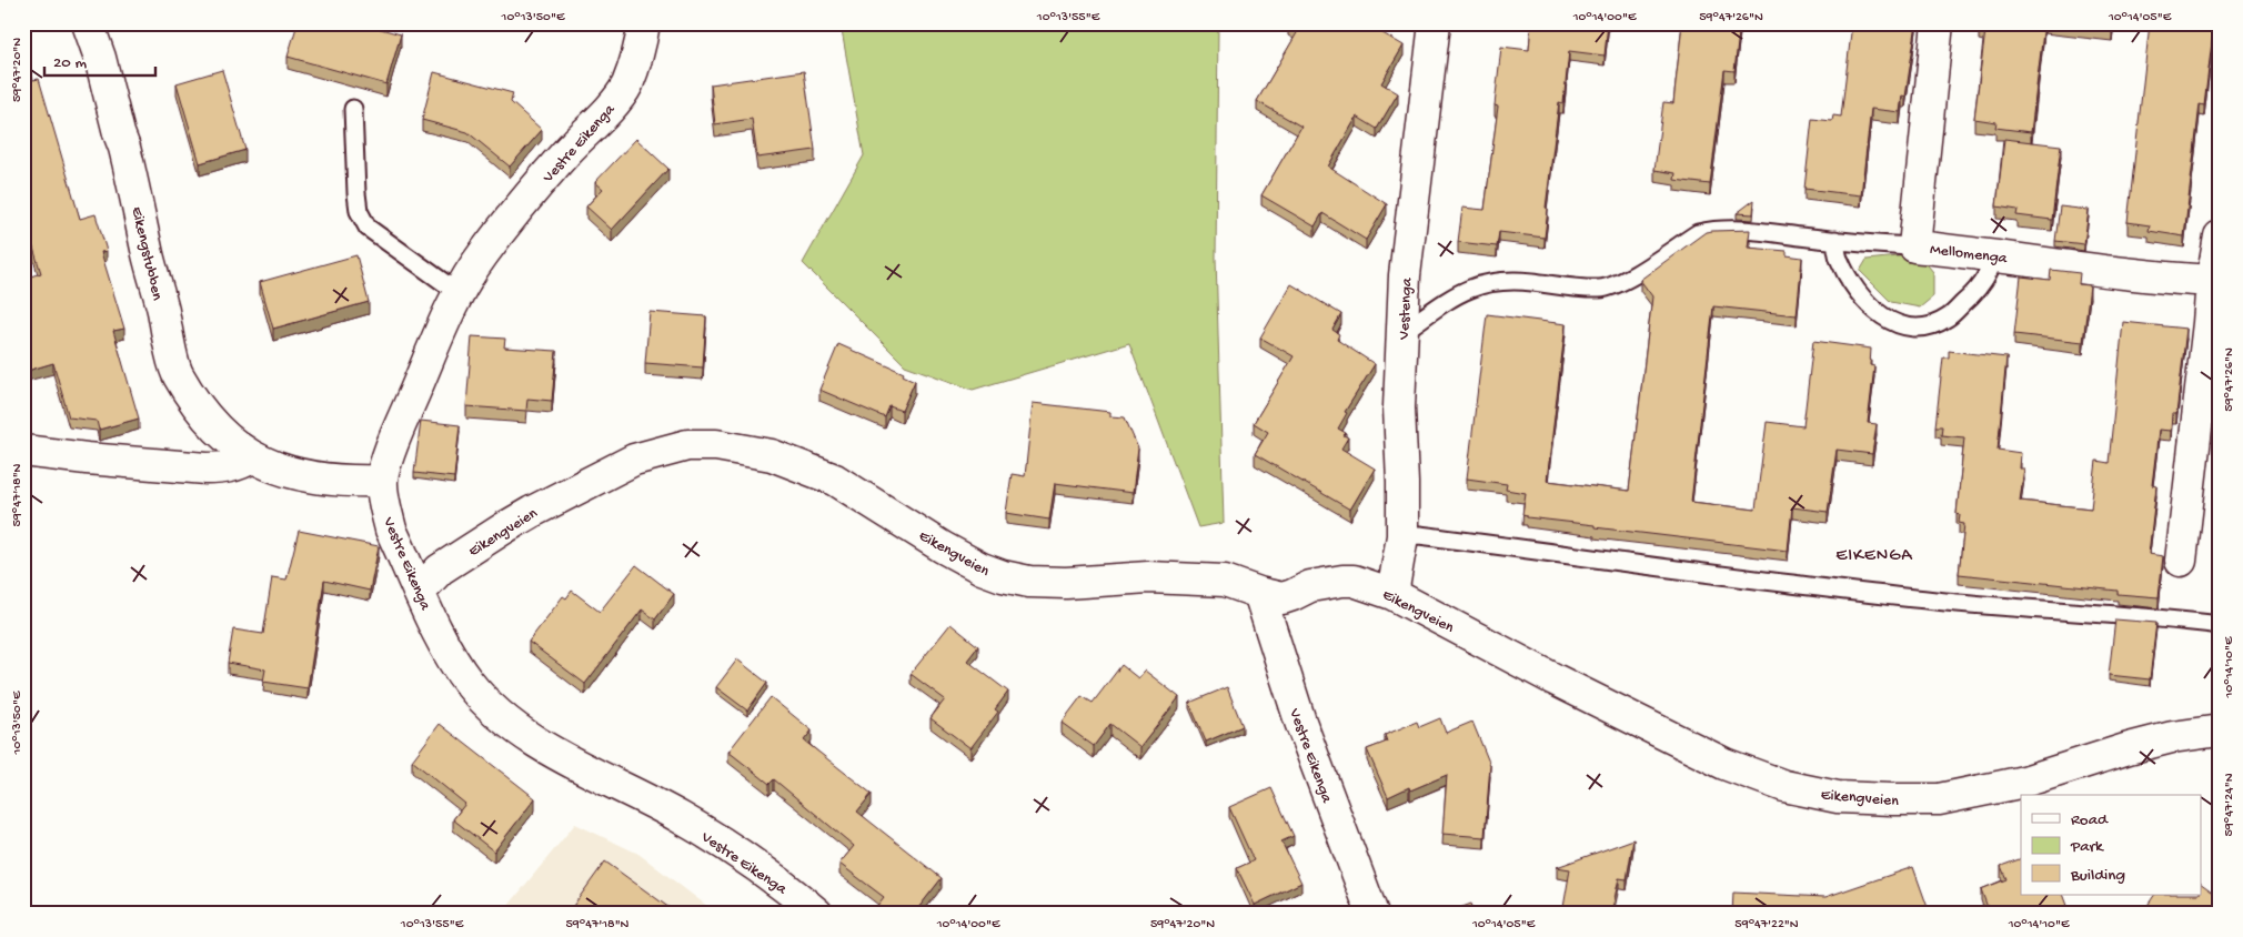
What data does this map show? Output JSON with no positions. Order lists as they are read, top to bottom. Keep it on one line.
{"streets":{"street":["Vestre Eikenga","Mellomenga","Eikengstubben","Vestenga","Eikengveien"]},"crossings":[["Vestre Eikenga","Eikengstubben"],["Vestre Eikenga","Eikengveien"],["Vestenga","Eikengveien"]],"districts":["EIKENGA"],"legend":["Road","Park","Building"],"scale_bar":"20 m","coordinates":["10°13'50\"E","10°13'55\"E","10°14'00\"E","59°47'26\"N","10°14'05\"E","59°47'20\"N","59°47'18\"N","10°14'10\"E","59°47'24\"N","59°47'22\"N"]}
